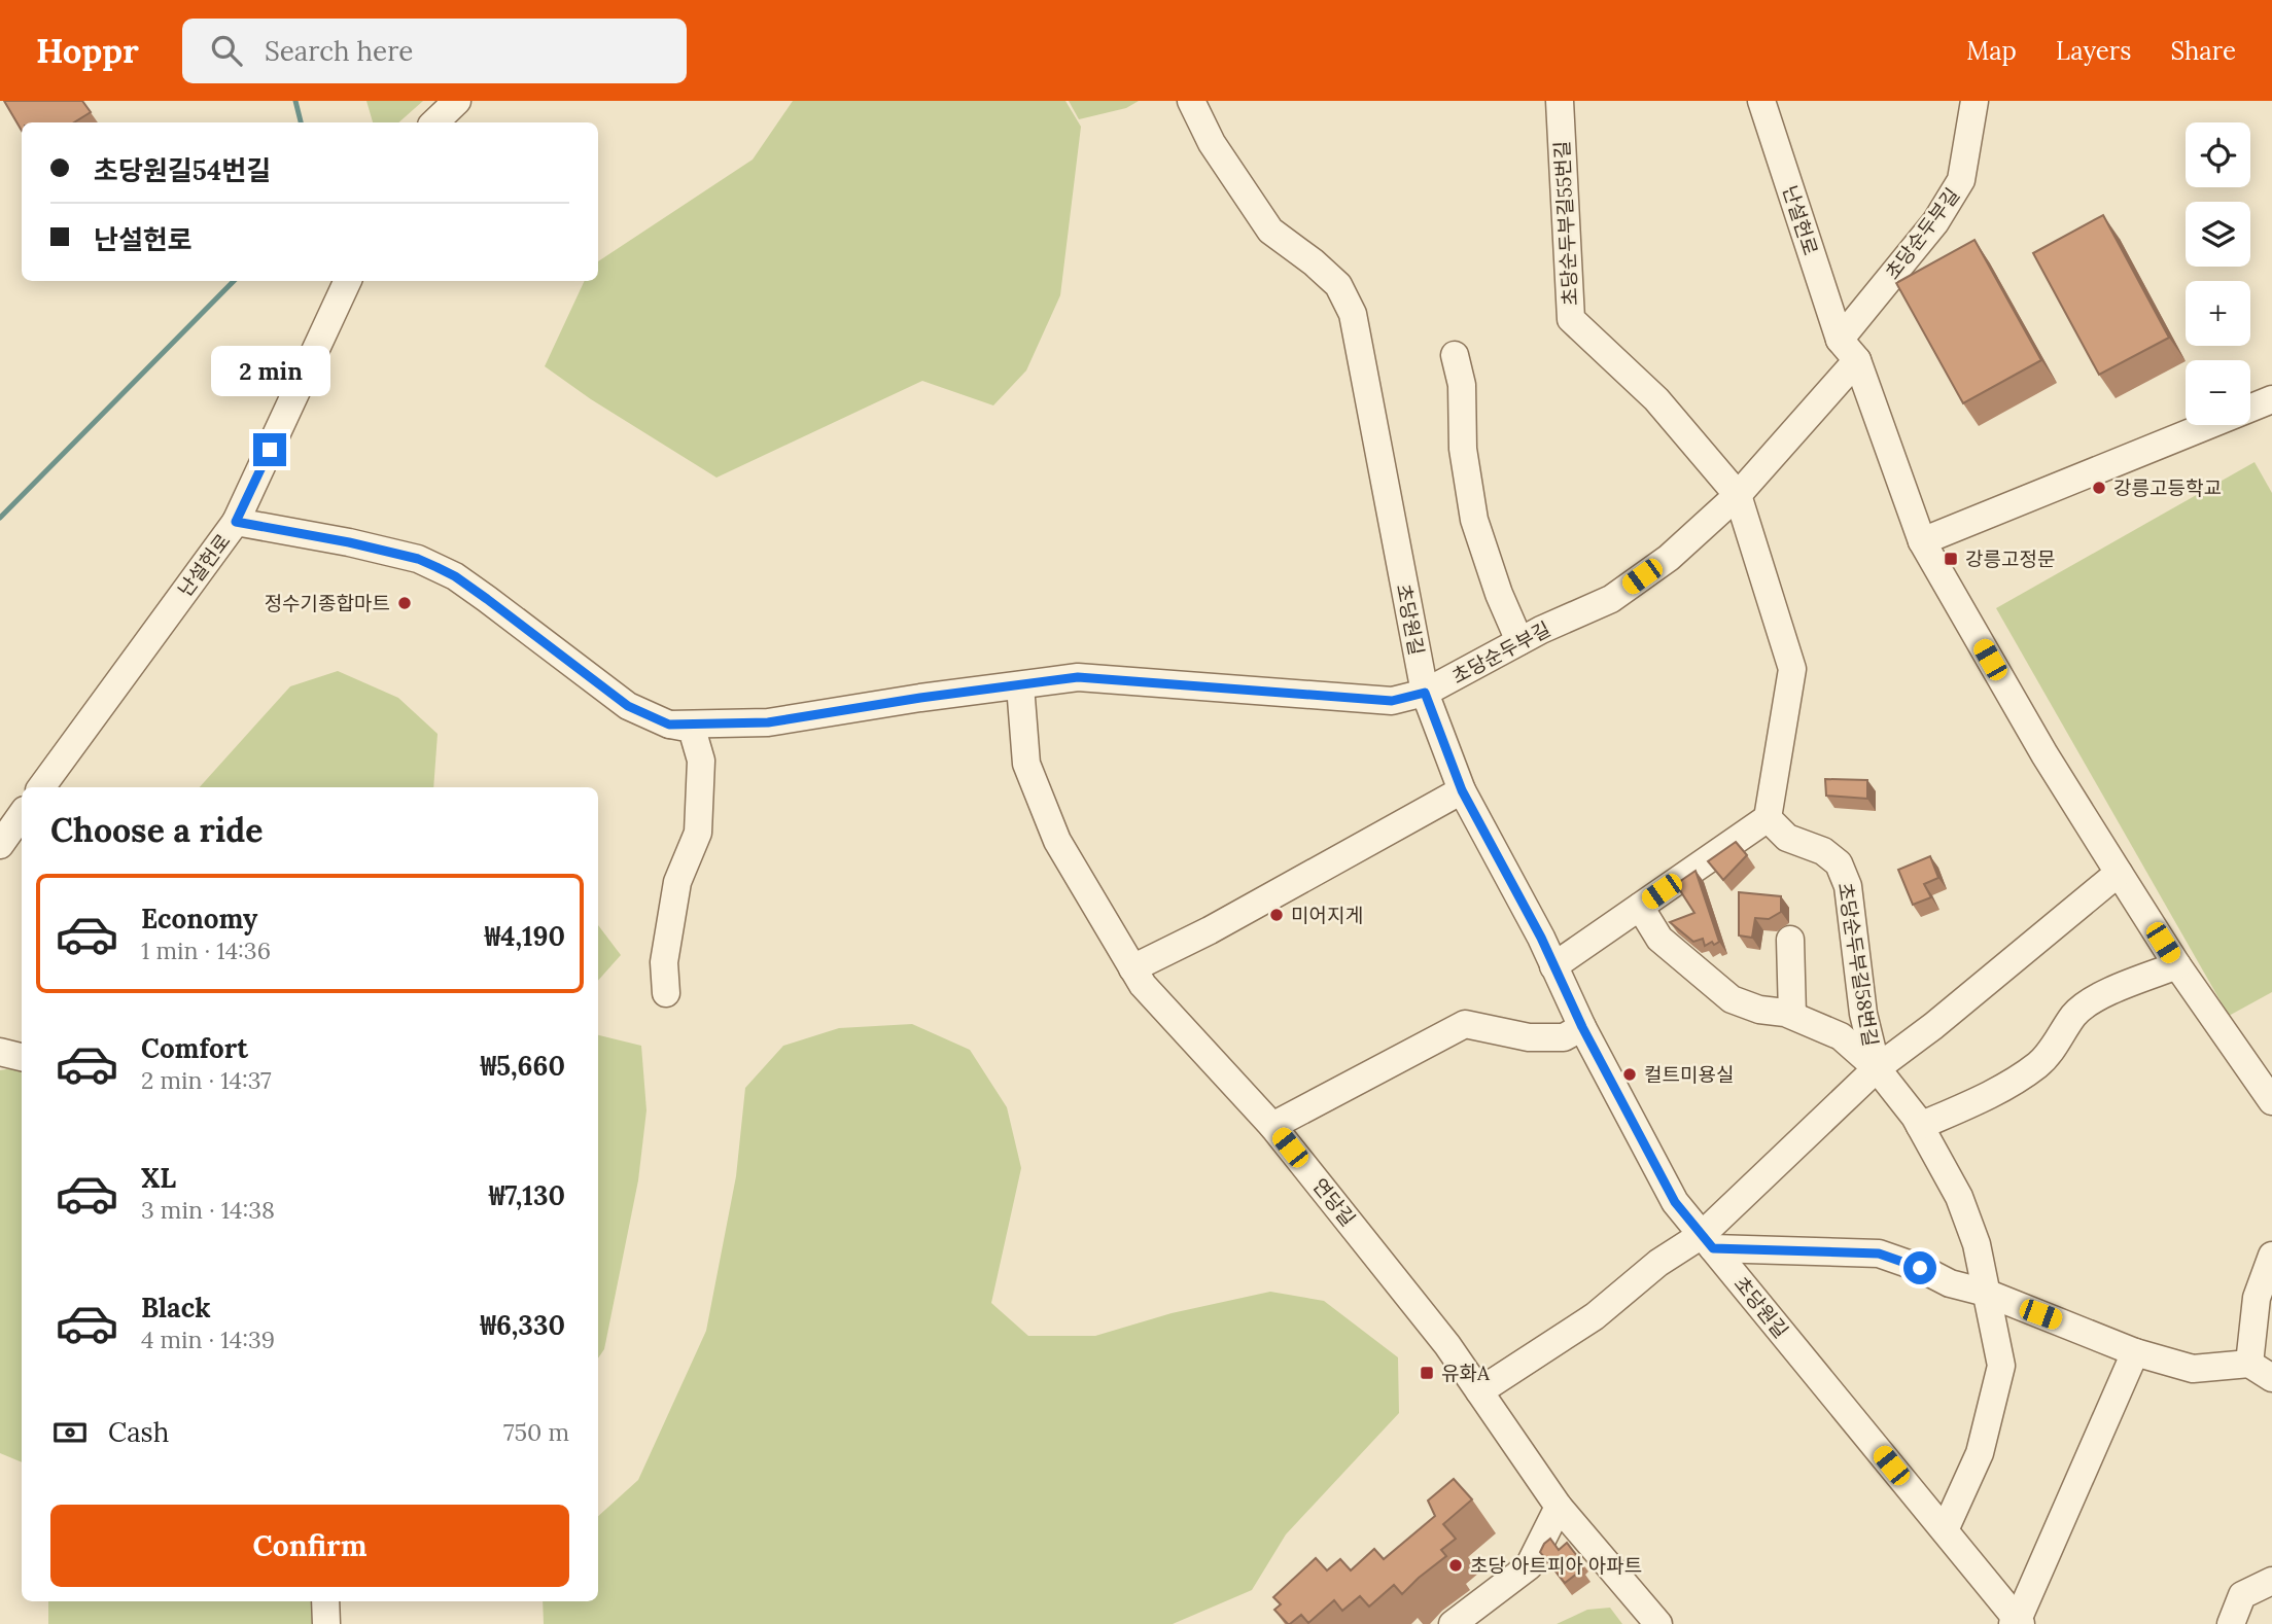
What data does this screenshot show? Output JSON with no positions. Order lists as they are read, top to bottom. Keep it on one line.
{"streets":{"street":["난설헌로","초당순두부길55번길","초당순두부길","초당원길","초당순두부길58번길","연당길"]},"crossings":[["난설헌로","초당순두부길"],["초당순두부길55번길","초당순두부길"],["초당순두부길","초당원길"],["초당순두부길","연당길"],["초당원길","초당순두부길58번길"]],"places":{"other":["강릉고등학교","정수기종합마트","미어지게","컬트미용실","초당 아트피아 아파트"],"transit":["강릉고정문","유화A"]},"page":{"header":"Hoppr","search":"Search here","nav":["Map","Layers","Share"],"map_buttons":["+","−"],"banner":["초당원길54번길","난설헌로"],"bubble":"2 min","heading":"Choose a ride","list":[{"name":"Economy","note":"1 min · 14:36","value":"₩4,190"},{"name":"Comfort","note":"2 min · 14:37","value":"₩5,660"},{"name":"XL","note":"3 min · 14:38","value":"₩7,130"},{"name":"Black","note":"4 min · 14:39","value":"₩6,330"}],"pay":["Cash","750 m"],"buttons":"Confirm"}}
